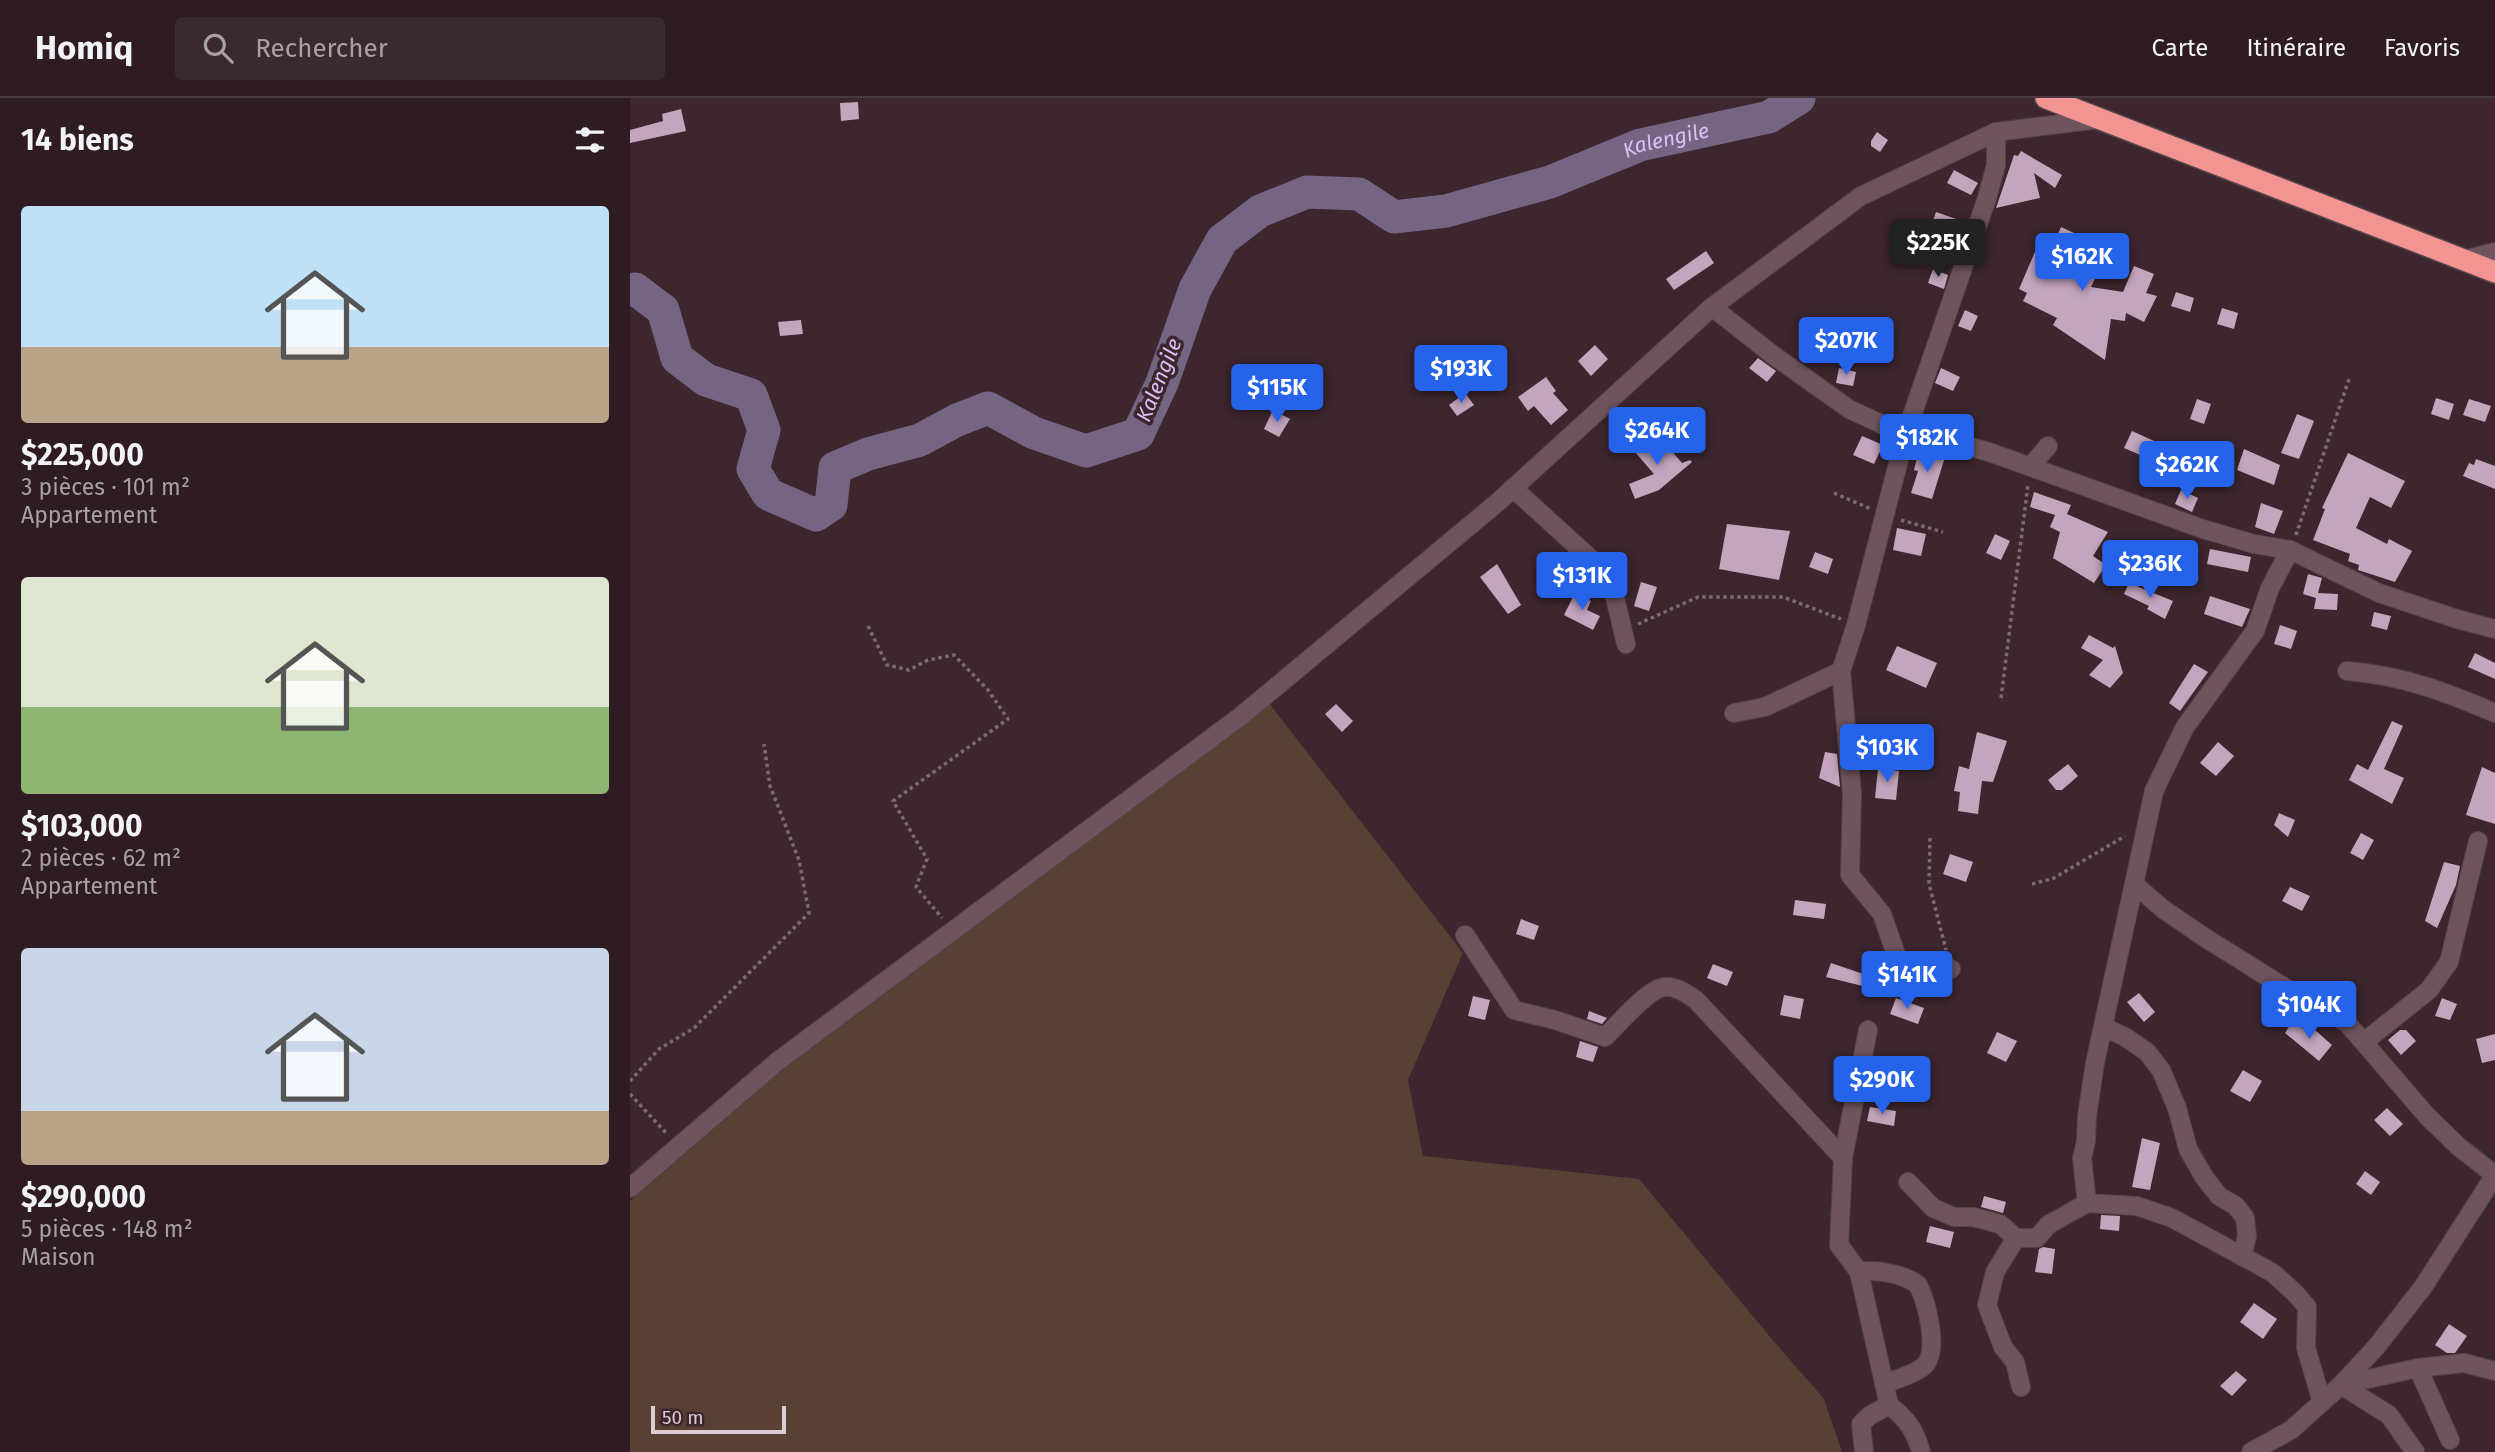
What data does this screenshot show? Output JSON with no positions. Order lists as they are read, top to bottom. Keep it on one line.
{"water":["Kalengile"],"scale_bar":"50 m","page":{"header":"Homiq","search":"Rechercher","nav":["Carte","Itinéraire","Favoris"],"heading":"14 biens","list":[{"name":"$225,000","note":"3 pièces · 101 m² · Appartement"},{"name":"$103,000","note":"2 pièces · 62 m² · Appartement"},{"name":"$290,000","note":"5 pièces · 148 m² · Maison"}],"price":["$225K","$162K","$207K","$193K","$115K","$264K","$182K","$262K","$236K","$131K","$103K","$141K","$104K","$290K"],"scale":"50 m"}}
